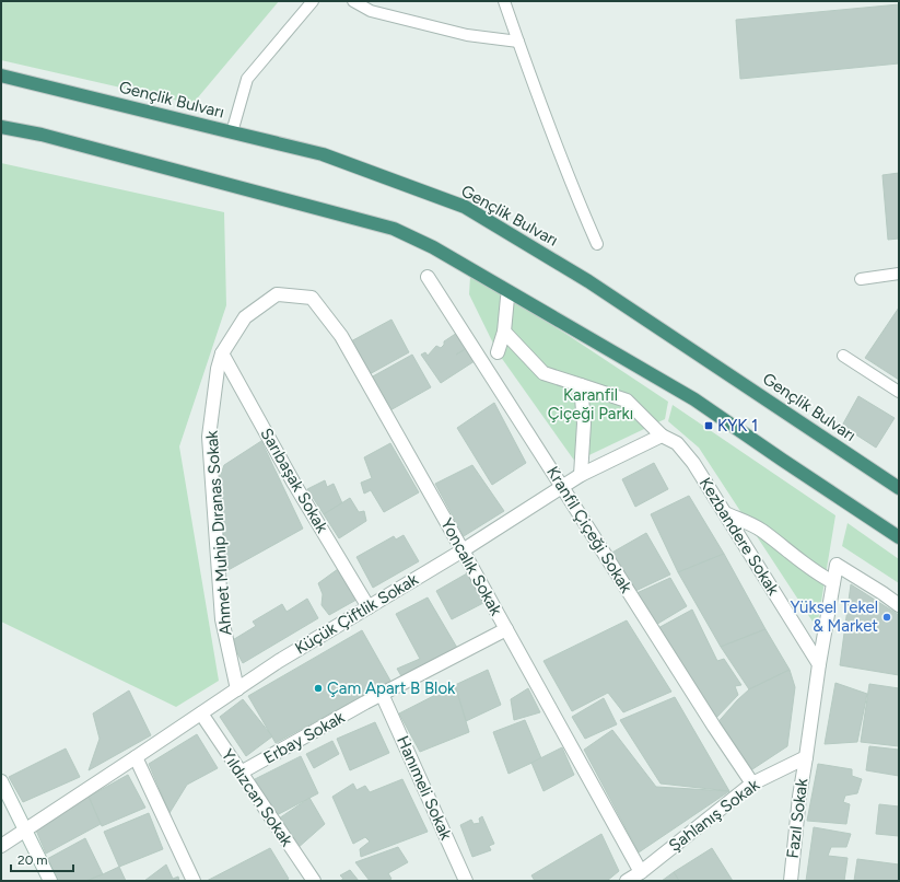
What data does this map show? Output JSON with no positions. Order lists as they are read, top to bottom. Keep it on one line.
{"streets":{"highway":["Gençlik Bulvarı"],"street":["Sarıbaşak Sokak","Kranfil Çiçeği Sokak","Ahmet Muhip Dıranas Sokak","Kezbandere Sokak","Yoncalık Sokak","Küçük Çiftlik Sokak","Erbay Sokak","Hanımeli Sokak","Yıldızcan Sokak","Şahlanış Sokak","Fazıl Sokak"]},"crossings":[["Sarıbaşak Sokak","Ahmet Muhip Dıranas Sokak"],["Sarıbaşak Sokak","Küçük Çiftlik Sokak"],["Kranfil Çiçeği Sokak","Küçük Çiftlik Sokak"],["Kranfil Çiçeği Sokak","Şahlanış Sokak"],["Ahmet Muhip Dıranas Sokak","Yoncalık Sokak"],["Ahmet Muhip Dıranas Sokak","Küçük Çiftlik Sokak"],["Kezbandere Sokak","Küçük Çiftlik Sokak"],["Yoncalık Sokak","Küçük Çiftlik Sokak"],["Yoncalık Sokak","Erbay Sokak"],["Yoncalık Sokak","Şahlanış Sokak"],["Küçük Çiftlik Sokak","Yıldızcan Sokak"],["Erbay Sokak","Hanımeli Sokak"],["Erbay Sokak","Yıldızcan Sokak"],["Şahlanış Sokak","Fazıl Sokak"]],"parks":["Karanfil Çiçeği Parkı"],"places":{"transit":["KYK 1"],"other":["Yüksel Tekel & Market","Çam Apart B Blok"]},"scale_bar":"20 m"}
